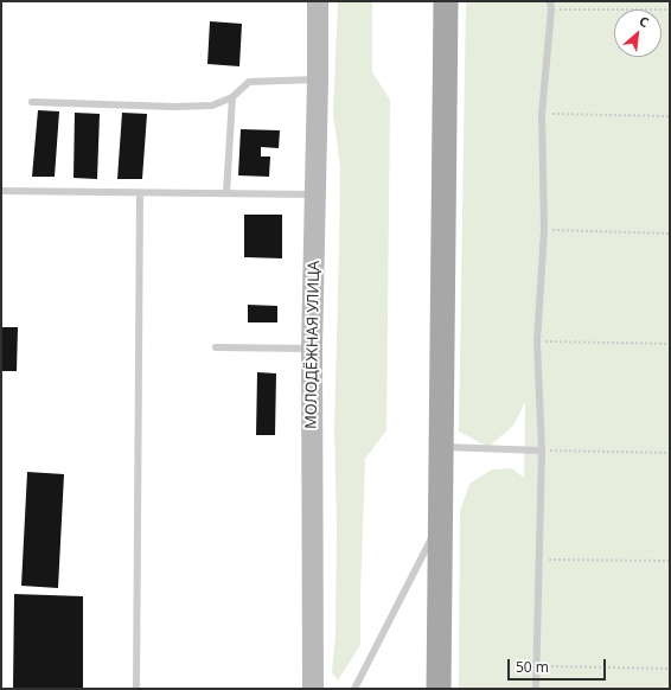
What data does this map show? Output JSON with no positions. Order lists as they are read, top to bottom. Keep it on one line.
{"streets":{"street":["МОЛОДЁЖНАЯ УЛИЦА"]},"scale_bar":"50 m","north":"top right"}
